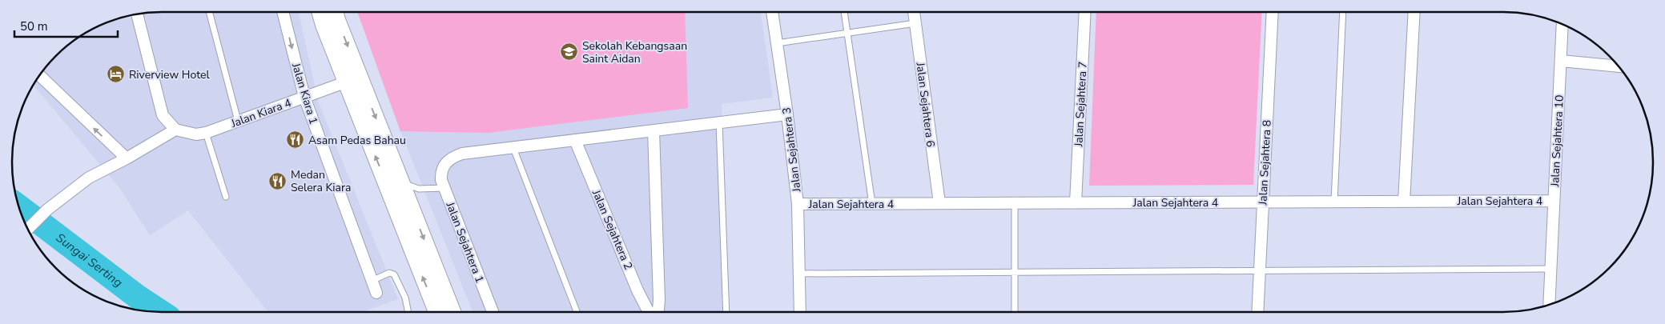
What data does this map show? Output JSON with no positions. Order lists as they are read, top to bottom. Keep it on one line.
{"streets":{"street":["Jalan Kiara 1","Jalan Sejahtera 7","Jalan Sejahtera 6","Jalan Kiara 4","Jalan Sejahtera 10","Jalan Sejahtera 3","Jalan Sejahtera 8","Jalan Sejahtera 4","Jalan Sejahtera 2","Jalan Sejahtera 1"]},"crossings":[["Jalan Kiara 1","Jalan Kiara 4"],["Jalan Sejahtera 7","Jalan Sejahtera 4"],["Jalan Sejahtera 6","Jalan Sejahtera 4"],["Jalan Sejahtera 10","Jalan Sejahtera 4"],["Jalan Sejahtera 3","Jalan Sejahtera 4"],["Jalan Sejahtera 8","Jalan Sejahtera 4"]],"water":["Sungai Serting"],"places":{"school or university":["Sekolah Kebangsaan Saint Aidan"],"hotel":["Riverview Hotel"],"restaurant":["Asam Pedas Bahau","Medan Selera Kiara"]},"scale_bar":"50 m"}
